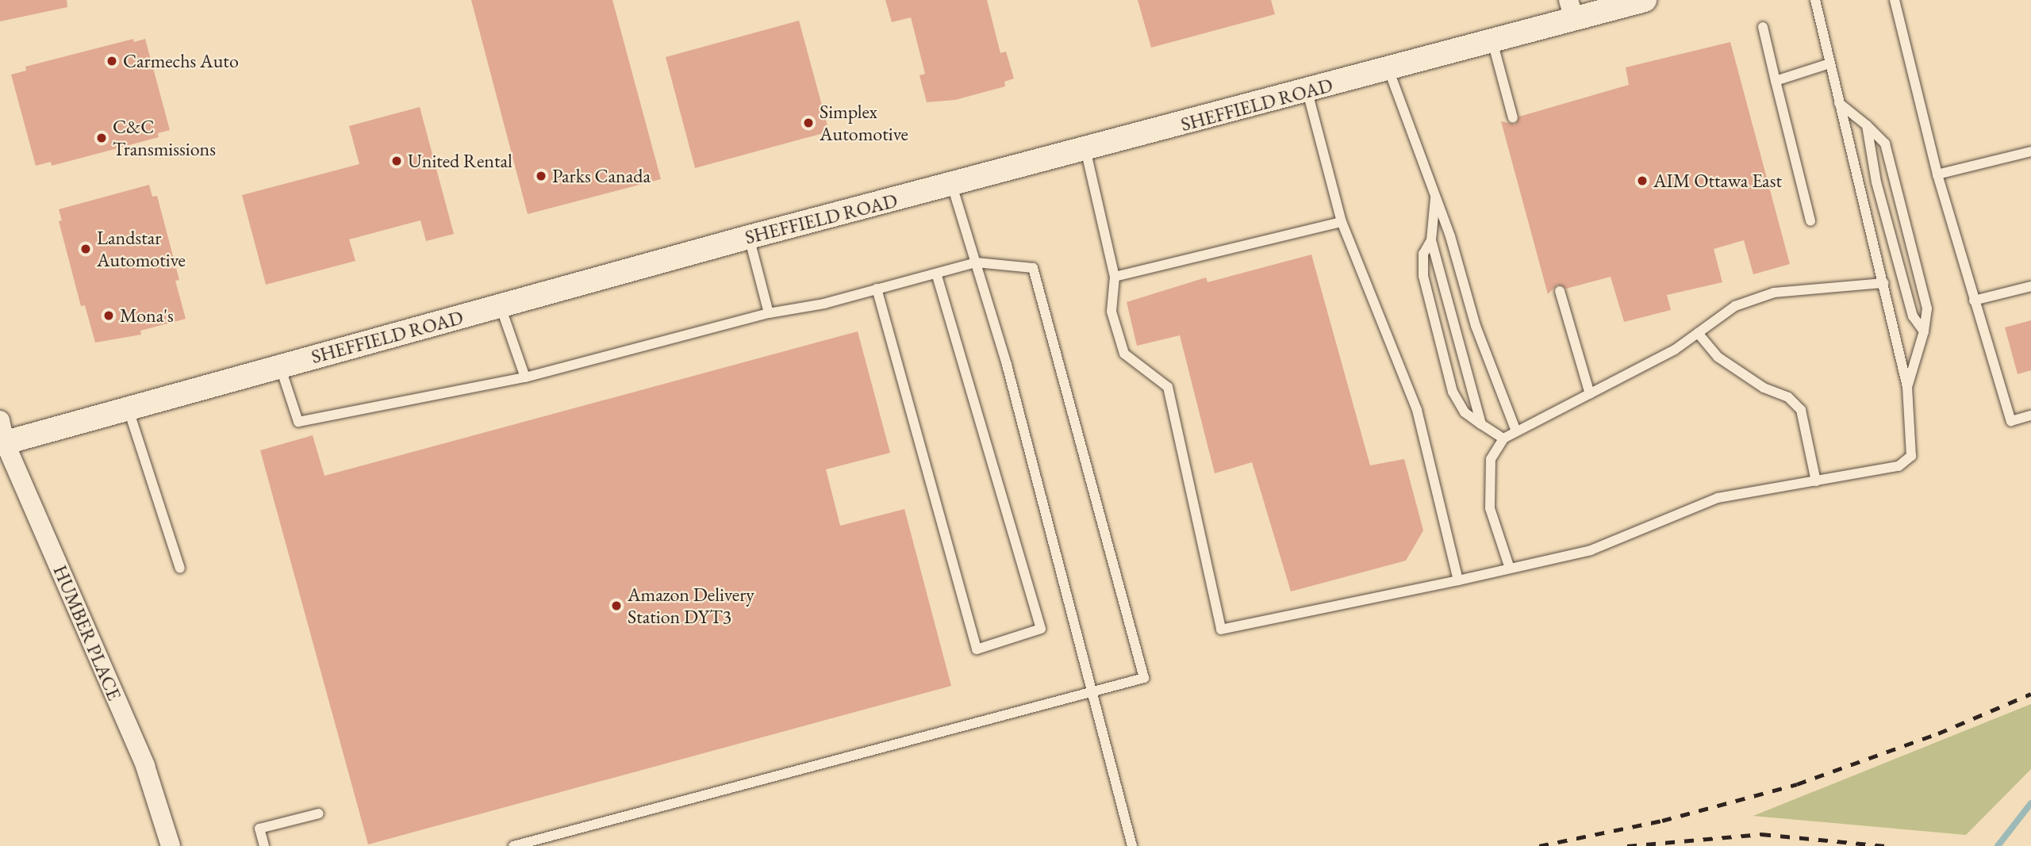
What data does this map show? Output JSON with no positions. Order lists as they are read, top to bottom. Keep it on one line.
{"streets":{"street":["SHEFFIELD ROAD","HUMBER PLACE"]},"crossings":[["SHEFFIELD ROAD","HUMBER PLACE"]],"places":["Carmechs Auto","Simplex Automotive","C&C Transmissions","United Rental","Parks Canada","AIM Ottawa East","Landstar Automotive","Mona's","Amazon Delivery Station DYT3"]}
